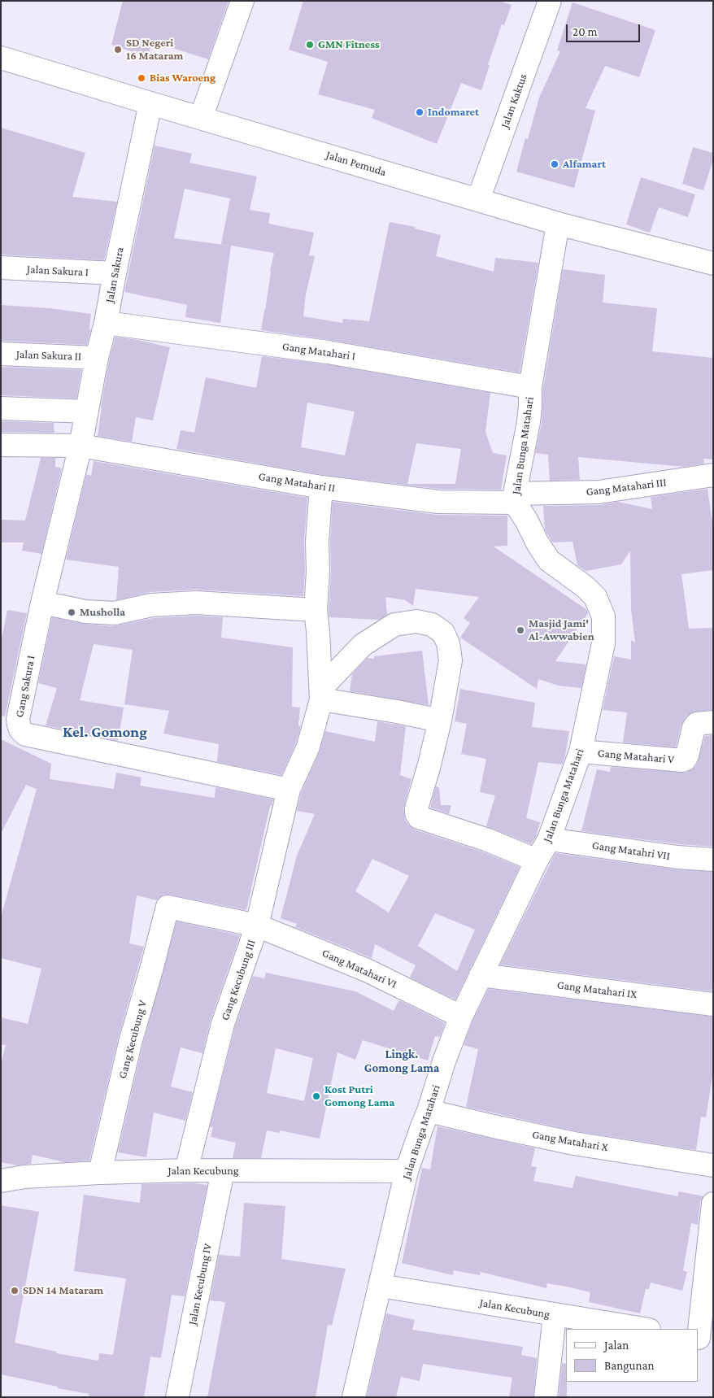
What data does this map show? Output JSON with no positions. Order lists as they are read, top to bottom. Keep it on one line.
{"streets":{"street":["Jalan Kaktus","Jalan Pemuda","Jalan Sakura I","Jalan Sakura","Gang Matahari I","Jalan Sakura II","Jalan Bunga Matahari","Gang Matahari II","Gang Matahari III","Gang Sakura I","Gang Matahari V","Gang Matahri VII","Gang Matahari VI","Gang Kecubung III","Gang Matahari IX","Gang Kecubung V","Gang Matahari X","Jalan Kecubung","Jalan Kecubung IV"]},"crossings":[["Jalan Kaktus","Jalan Pemuda"],["Jalan Pemuda","Jalan Sakura"],["Jalan Pemuda","Jalan Bunga Matahari"],["Jalan Sakura I","Jalan Sakura"],["Jalan Sakura","Gang Matahari I"],["Jalan Sakura","Jalan Sakura II"],["Jalan Sakura","Gang Matahari II"],["Jalan Sakura","Gang Sakura I"],["Gang Matahari I","Jalan Bunga Matahari"],["Jalan Bunga Matahari","Gang Matahari II"],["Jalan Bunga Matahari","Gang Matahari III"],["Jalan Bunga Matahari","Gang Matahari V"],["Jalan Bunga Matahari","Gang Matahri VII"],["Jalan Bunga Matahari","Gang Matahari VI"],["Jalan Bunga Matahari","Gang Matahari IX"],["Jalan Bunga Matahari","Gang Matahari X"],["Jalan Bunga Matahari","Jalan Kecubung"],["Gang Matahari II","Gang Matahari III"],["Gang Matahari II","Gang Sakura I"],["Gang Sakura I","Gang Kecubung III"],["Gang Matahari VI","Gang Kecubung III"],["Gang Matahari VI","Gang Kecubung V"],["Gang Kecubung III","Jalan Kecubung"],["Gang Kecubung V","Jalan Kecubung"],["Jalan Kecubung","Jalan Kecubung IV"]],"districts":["Kel. Gomong","Lingk. Gomong Lama"],"places":["GMN Fitness","SD Negeri 16 Mataram","Bias Waroeng","Indomaret","Alfamart","Musholla","Masjid Jami' Al-Awwabien","Kost Putri Gomong Lama","SDN 14 Mataram"],"legend":["Jalan","Bangunan"],"scale_bar":"20 m"}
